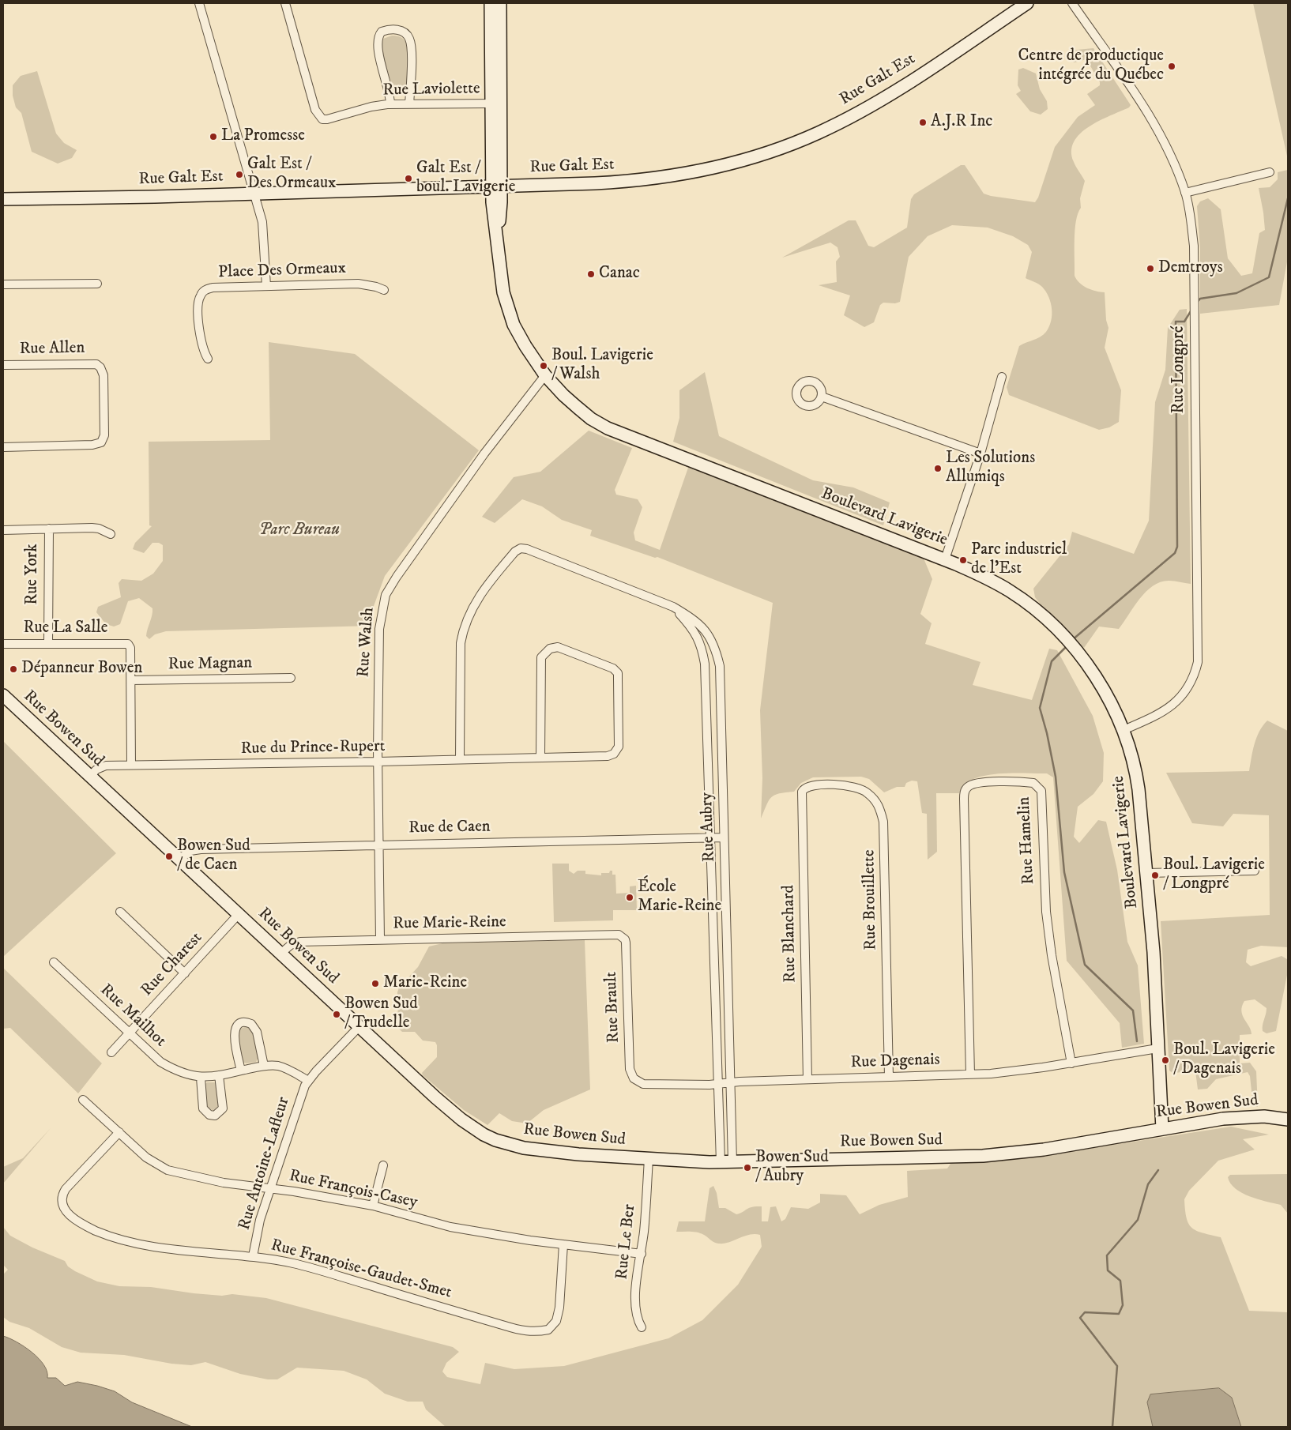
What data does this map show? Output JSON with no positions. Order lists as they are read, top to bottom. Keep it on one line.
{"streets":{"street":["Rue Galt Est","Rue Laviolette","Place Des Ormeaux","Rue Allen","Rue Longpré","Boulevard Lavigerie","Rue York","Rue La Salle","Rue Walsh","Rue Magnan","Rue Bowen Sud","Rue du Prince-Rupert","Rue Aubry","Rue de Caen","Rue Hamelin","Rue Brouillette","Rue Marie-Reine","Rue Blanchard","Rue Charest","Rue Brault","Rue Mailhot","Rue Dagenais","Rue Antoine-Lafleur","Rue François-Casey","Rue Le Ber","Rue Françoise-Gaudet-Smet"]},"crossings":[["Rue Galt Est","Boulevard Lavigerie"],["Rue Laviolette","Boulevard Lavigerie"],["Rue Longpré","Boulevard Lavigerie"],["Boulevard Lavigerie","Rue Walsh"],["Boulevard Lavigerie","Rue Bowen Sud"],["Boulevard Lavigerie","Rue Dagenais"],["Rue York","Rue La Salle"],["Rue La Salle","Rue Magnan"],["Rue Walsh","Rue du Prince-Rupert"],["Rue Walsh","Rue de Caen"],["Rue Walsh","Rue Marie-Reine"],["Rue Bowen Sud","Rue du Prince-Rupert"],["Rue Bowen Sud","Rue Aubry"],["Rue Bowen Sud","Rue de Caen"],["Rue Bowen Sud","Rue Marie-Reine"],["Rue Bowen Sud","Rue Charest"],["Rue Bowen Sud","Rue Le Ber"],["Rue du Prince-Rupert","Rue Aubry"],["Rue Aubry","Rue de Caen"],["Rue Aubry","Rue Dagenais"],["Rue Hamelin","Rue Dagenais"],["Rue Brouillette","Rue Blanchard"],["Rue Brouillette","Rue Dagenais"],["Rue Marie-Reine","Rue Brault"],["Rue Blanchard","Rue Dagenais"],["Rue Charest","Rue Mailhot"],["Rue Brault","Rue Dagenais"],["Rue Mailhot","Rue Antoine-Lafleur"],["Rue Antoine-Lafleur","Rue François-Casey"],["Rue Antoine-Lafleur","Rue Françoise-Gaudet-Smet"],["Rue François-Casey","Rue Le Ber"],["Rue François-Casey","Rue Françoise-Gaudet-Smet"]],"parks":["Parc Bureau"],"places":["Centre de productique intégrée du Québec","A.J.R Inc","La Promesse","Galt Est / Des Ormeaux","Galt Est / boul. Lavigerie","Demtroys","Canac","Boul. Lavigerie / Walsh","Les Solutions Allumiqs","Parc industriel de l'Est","Dépanneur Bowen","Bowen Sud / de Caen","Boul. Lavigerie / Longpré","École Marie-Reine","Marie-Reine","Bowen Sud / Trudelle","Boul. Lavigerie / Dagenais","Bowen Sud / Aubry"]}
